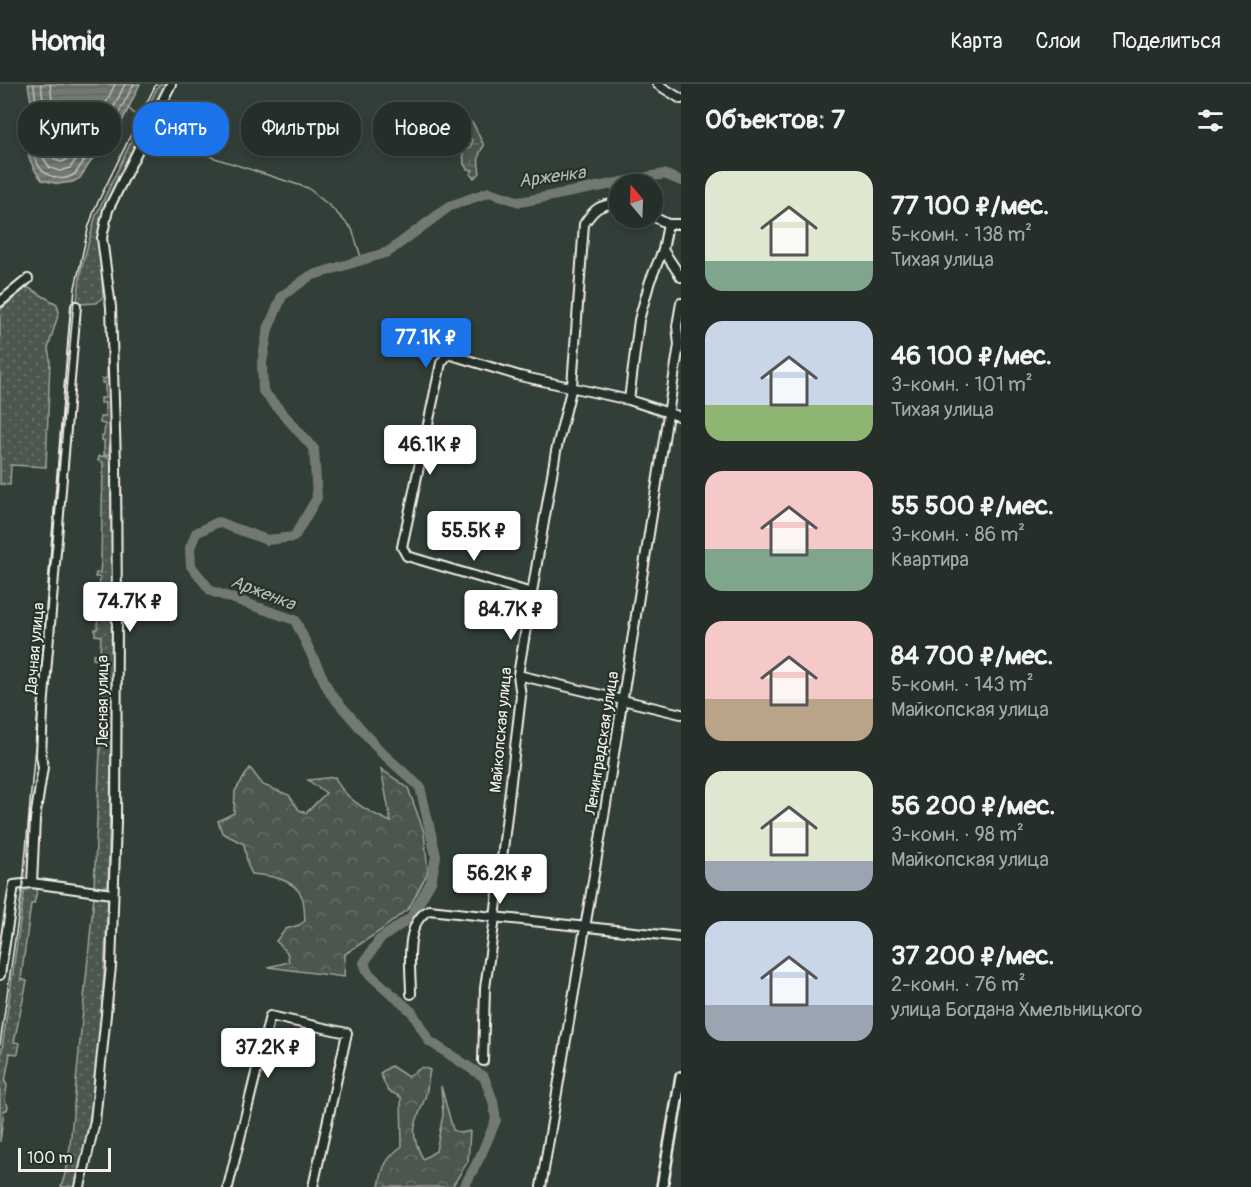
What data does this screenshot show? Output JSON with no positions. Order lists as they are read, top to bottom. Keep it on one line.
{"streets":{"street":["Дачная улица","Лесная улица","Майкопская улица","Ленинградская улица"]},"water":["Арженка"],"scale_bar":"100 m","north":"top","page":{"header":"Homiq","nav":["Карта","Слои","Поделиться"],"heading":"Объектов: 7","chip":["Купить","Снять","Фильтры","Новое"],"list":[{"name":"77 100 ₽/мес.","note":"5-комн. · 138 m² · Тихая улица"},{"name":"46 100 ₽/мес.","note":"3-комн. · 101 m² · Тихая улица"},{"name":"55 500 ₽/мес.","note":"3-комн. · 86 m² · Квартира"},{"name":"84 700 ₽/мес.","note":"5-комн. · 143 m² · Майкопская улица"},{"name":"56 200 ₽/мес.","note":"3-комн. · 98 m² · Майкопская улица"},{"name":"37 200 ₽/мес.","note":"2-комн. · 76 m² · улица Богдана Хмельницкого"}],"price":["77.1K ₽","46.1K ₽","55.5K ₽","74.7K ₽","84.7K ₽","56.2K ₽","37.2K ₽"],"scale":"100 m"}}
